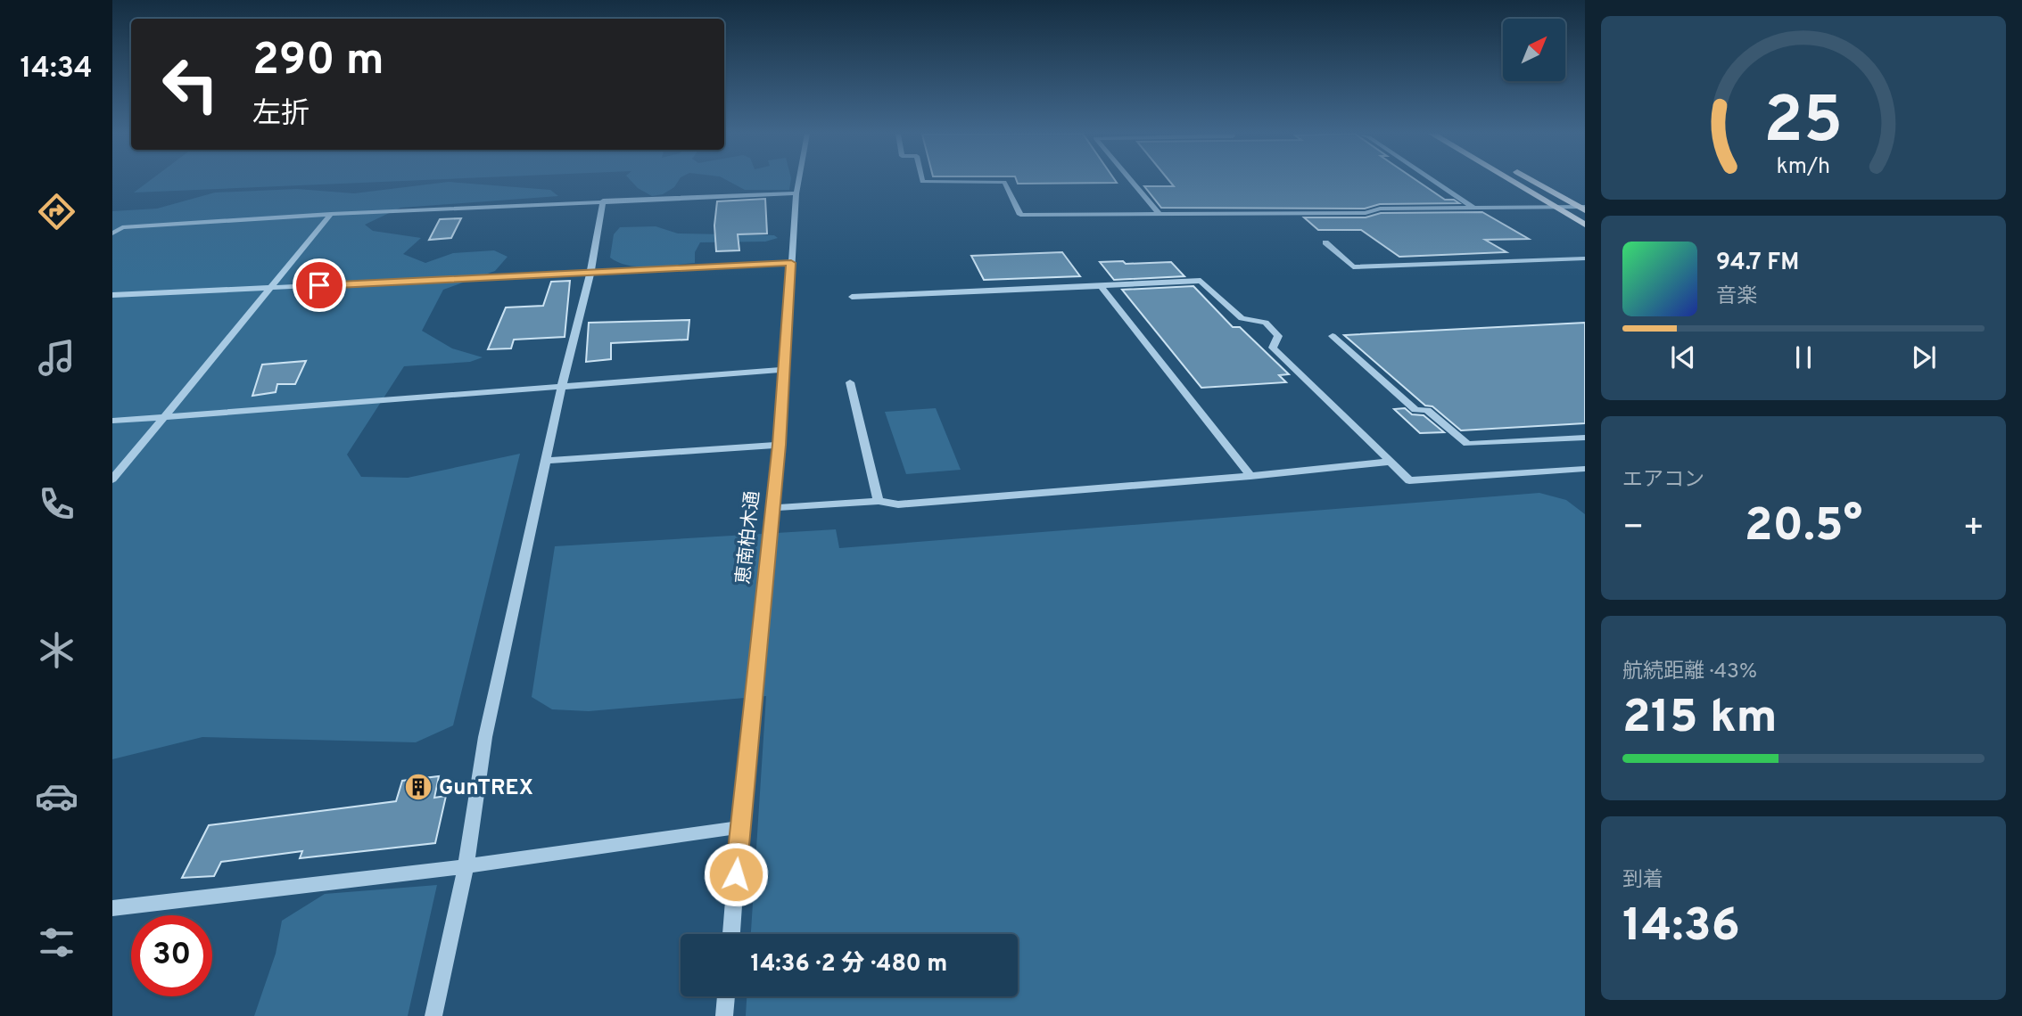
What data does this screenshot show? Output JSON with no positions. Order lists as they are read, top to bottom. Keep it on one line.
{"streets":{"street":["恵南柏木通"]},"places":{"building":["GunTREX"]},"north":"top right","page":{"tabs":"14:34","turn":["290 m","左折"],"song":["94.7 FM","音楽"],"tile":["エアコン",["航続距離 · 43%","215 km"],["到着","14:36"]],"heat":["−","20.5°","+"],"limit":"30","trip":"14:36 · 2 分 · 480 m","gauge":["25","km/h"]}}
